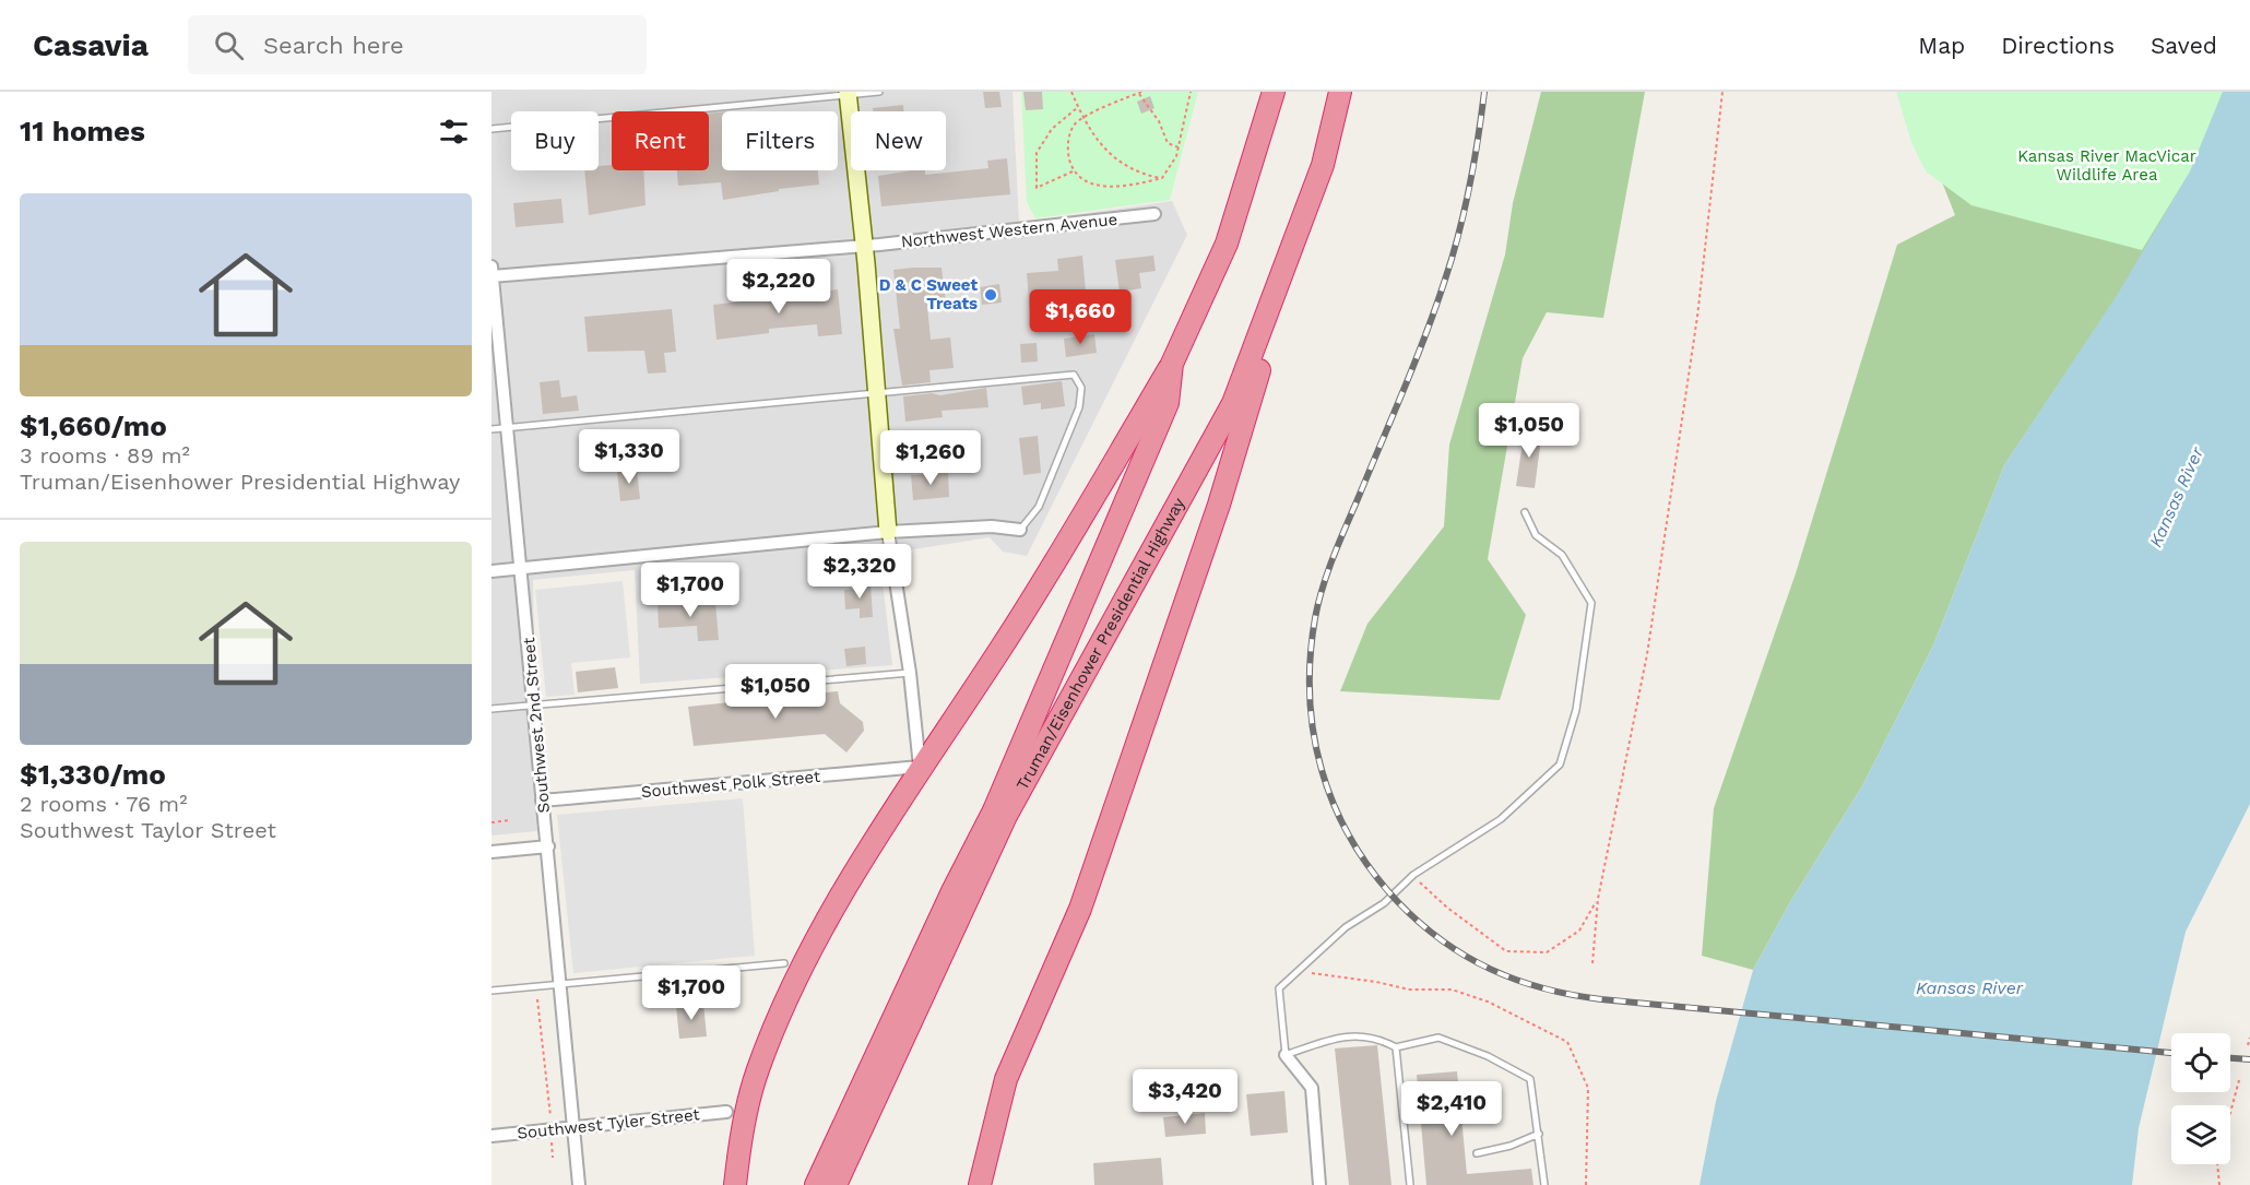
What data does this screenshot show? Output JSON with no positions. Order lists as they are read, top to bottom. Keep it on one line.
{"streets":{"highway":["Truman/Eisenhower Presidential Highway"],"street":["Northwest Western Avenue","Southwest 2nd Street","Southwest Polk Street","Southwest Tyler Street"]},"crossings":[["Northwest Western Avenue","Southwest 2nd Street"],["Southwest 2nd Street","Southwest Polk Street"],["Southwest 2nd Street","Southwest Tyler Street"]],"water":["Kansas River"],"parks":["Kansas River MacVicar Wildlife Area"],"places":["D & C Sweet Treats"],"page":{"header":"Casavia","search":"Search here","nav":["Map","Directions","Saved"],"heading":"11 homes","chip":["Buy","Rent","Filters","New"],"list":[{"name":"$1,660/mo","note":"3 rooms · 89 m² · Truman/Eisenhower Presidential Highway"},{"name":"$1,330/mo","note":"2 rooms · 76 m² · Southwest Taylor Street"}],"price":["$2,220","$1,660","$1,050","$1,330","$1,260","$2,320","$1,700","$1,050","$1,700","$3,420","$2,410"]}}
